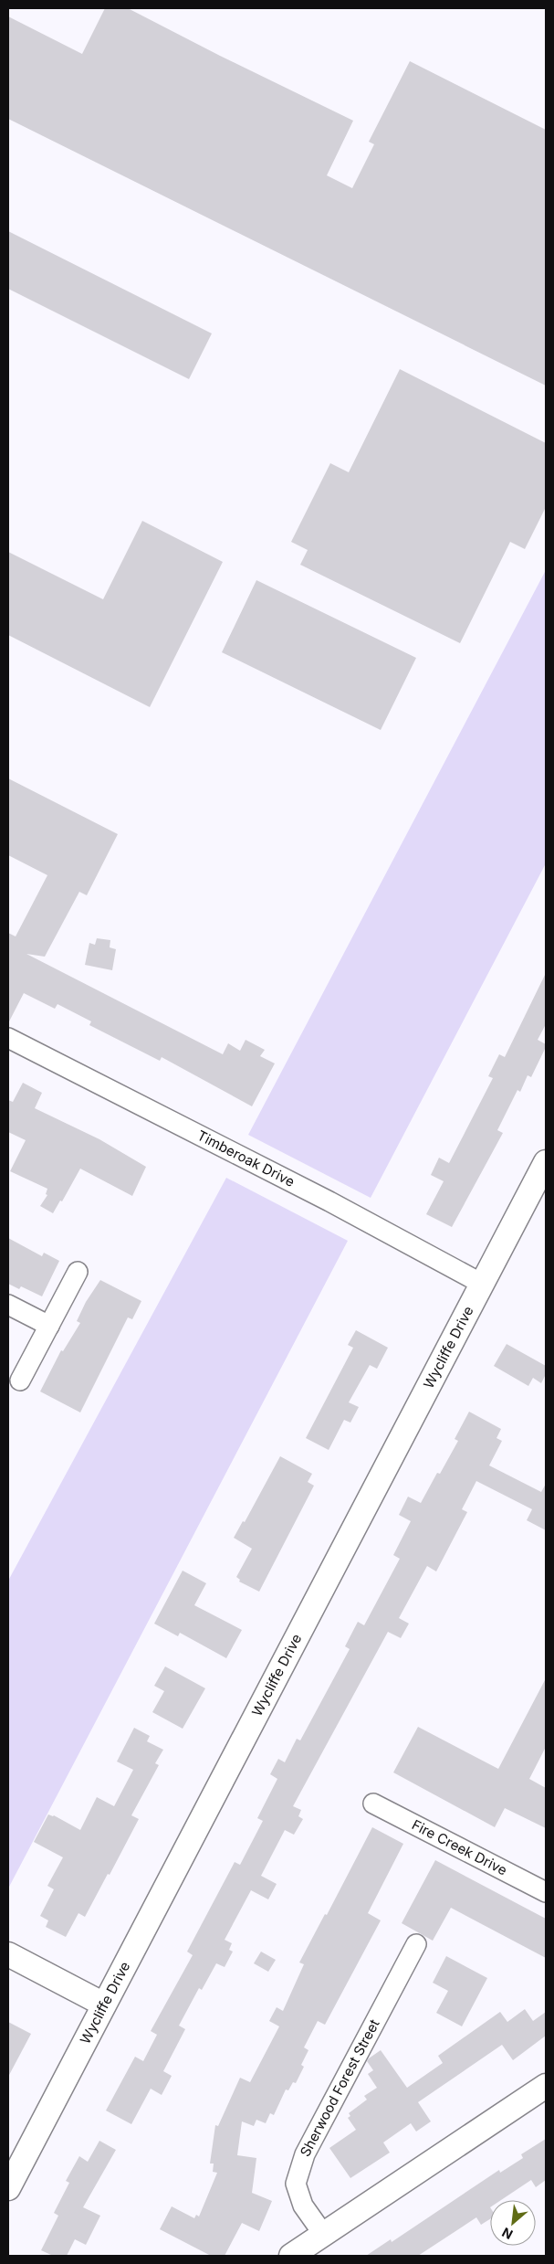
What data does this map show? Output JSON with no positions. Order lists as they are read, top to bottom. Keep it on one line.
{"streets":{"street":["Timberoak Drive","Wycliffe Drive","Fire Creek Drive","Sherwood Forest Street"]},"crossings":[["Timberoak Drive","Wycliffe Drive"]],"north":"bottom left"}
